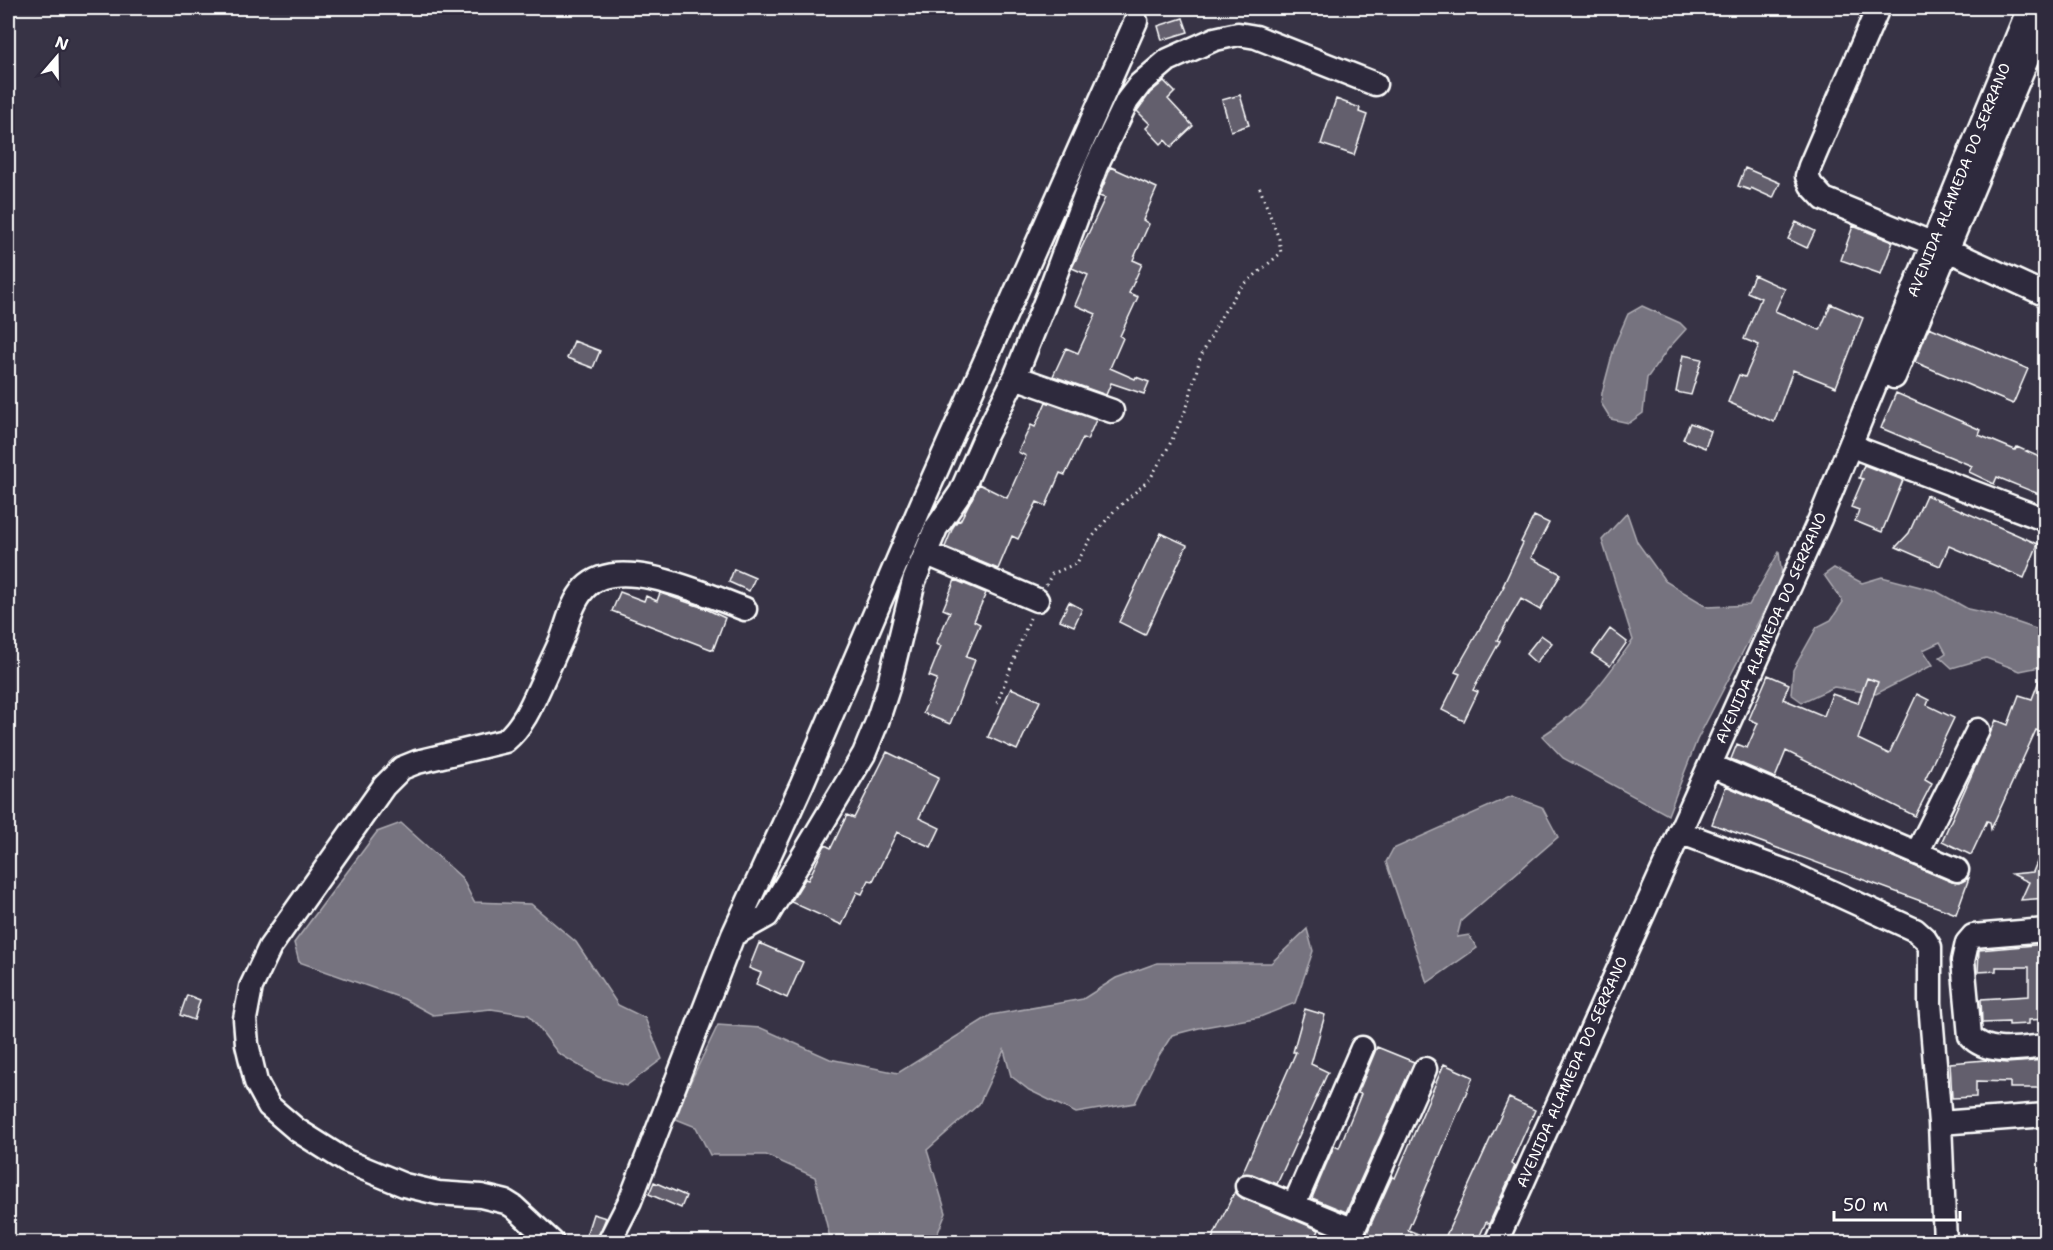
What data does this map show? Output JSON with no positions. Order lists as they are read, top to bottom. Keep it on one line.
{"streets":{"street":["AVENIDA ALAMEDA DO SERRANO"]},"scale_bar":"50 m","north":"top"}
